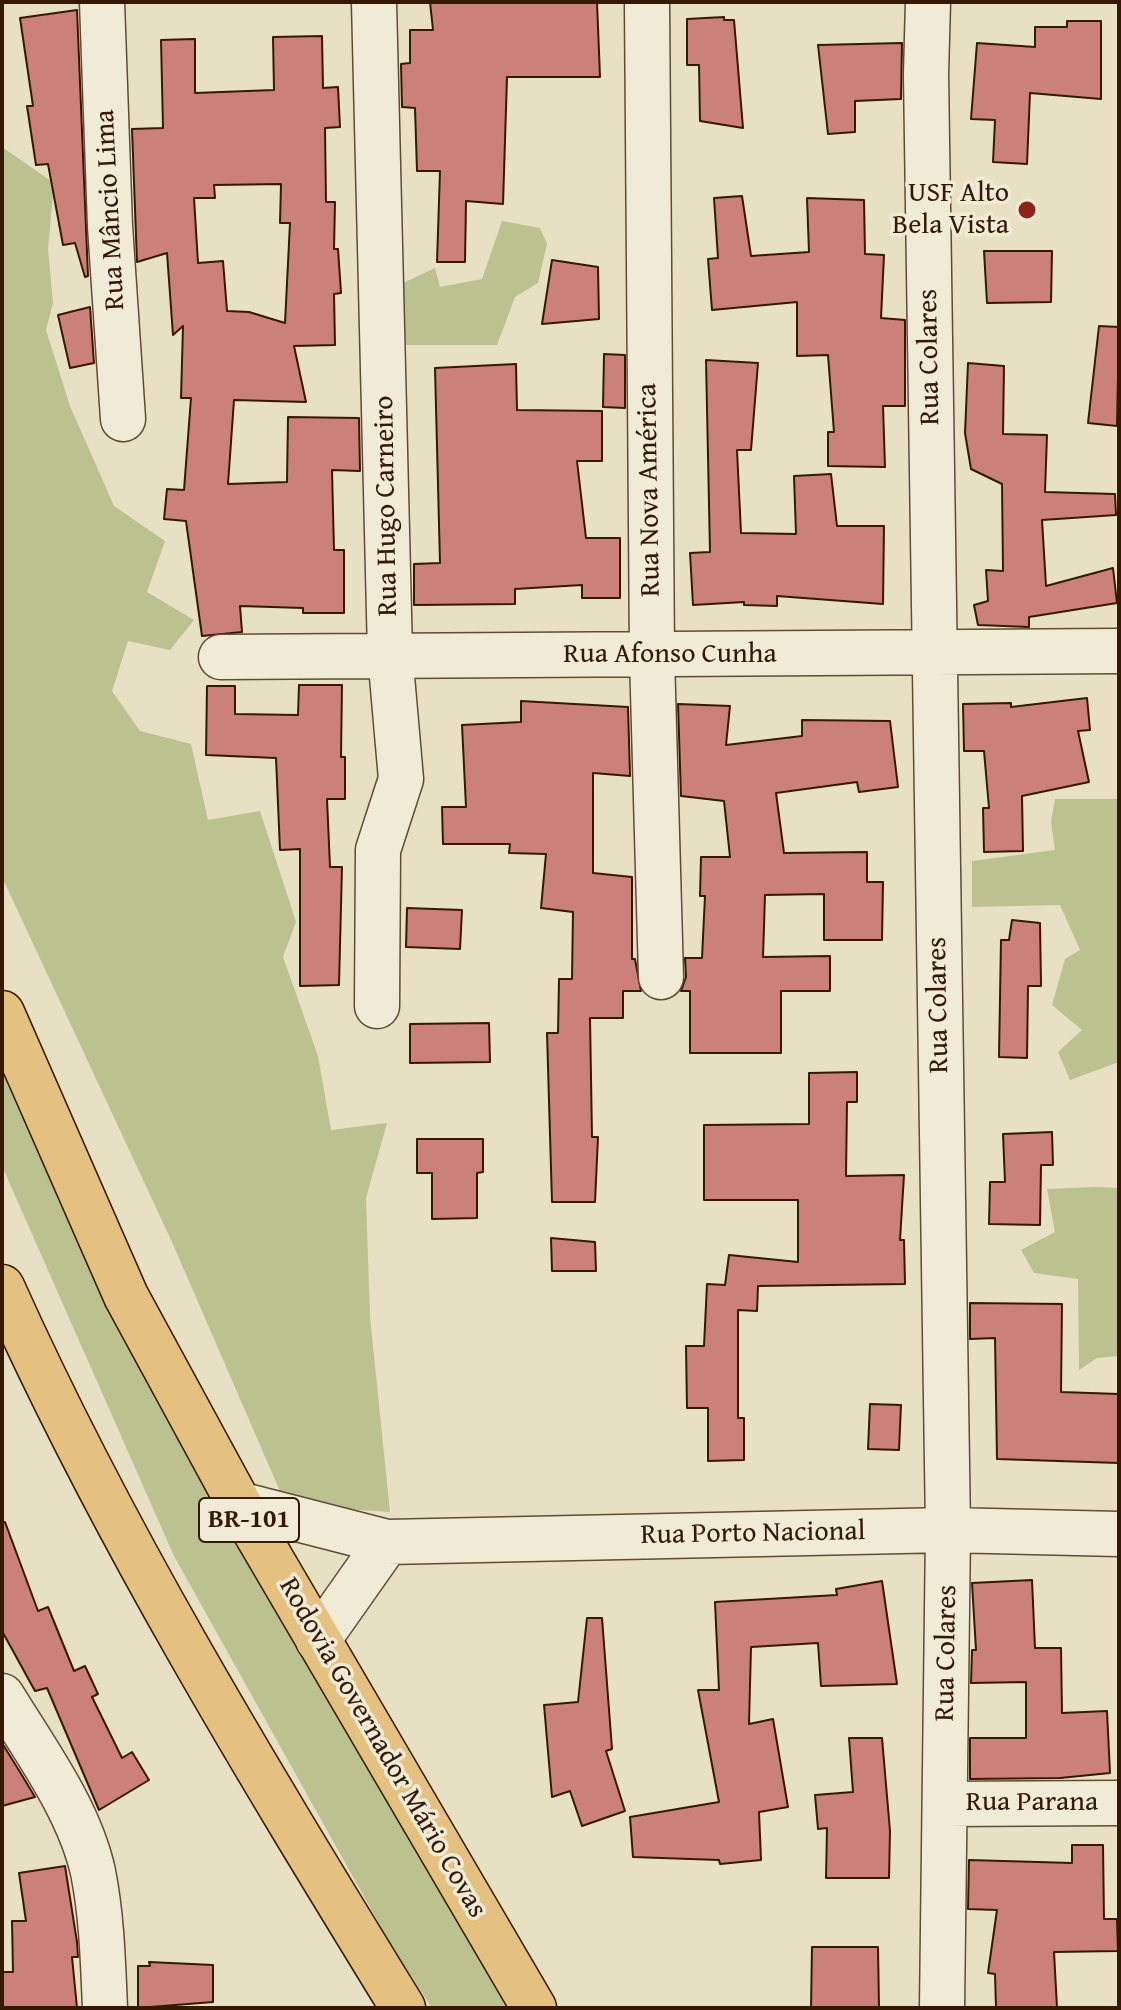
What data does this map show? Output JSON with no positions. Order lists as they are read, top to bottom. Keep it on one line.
{"streets":{"highway":["BR-101","Rodovia Governador Mário Covas"],"street":["Rua Mâncio Lima","Rua Colares","Rua Nova América","Rua Hugo Carneiro","Rua Afonso Cunha","Rua Porto Nacional","Rua Parana"]},"crossings":[["Rua Colares","Rua Afonso Cunha"],["Rua Colares","Rua Porto Nacional"],["Rua Colares","Rua Parana"],["Rua Nova América","Rua Afonso Cunha"],["Rua Hugo Carneiro","Rua Afonso Cunha"],["Rua Porto Nacional","Rodovia Governador Mário Covas"]],"places":["USF Alto Bela Vista"]}
